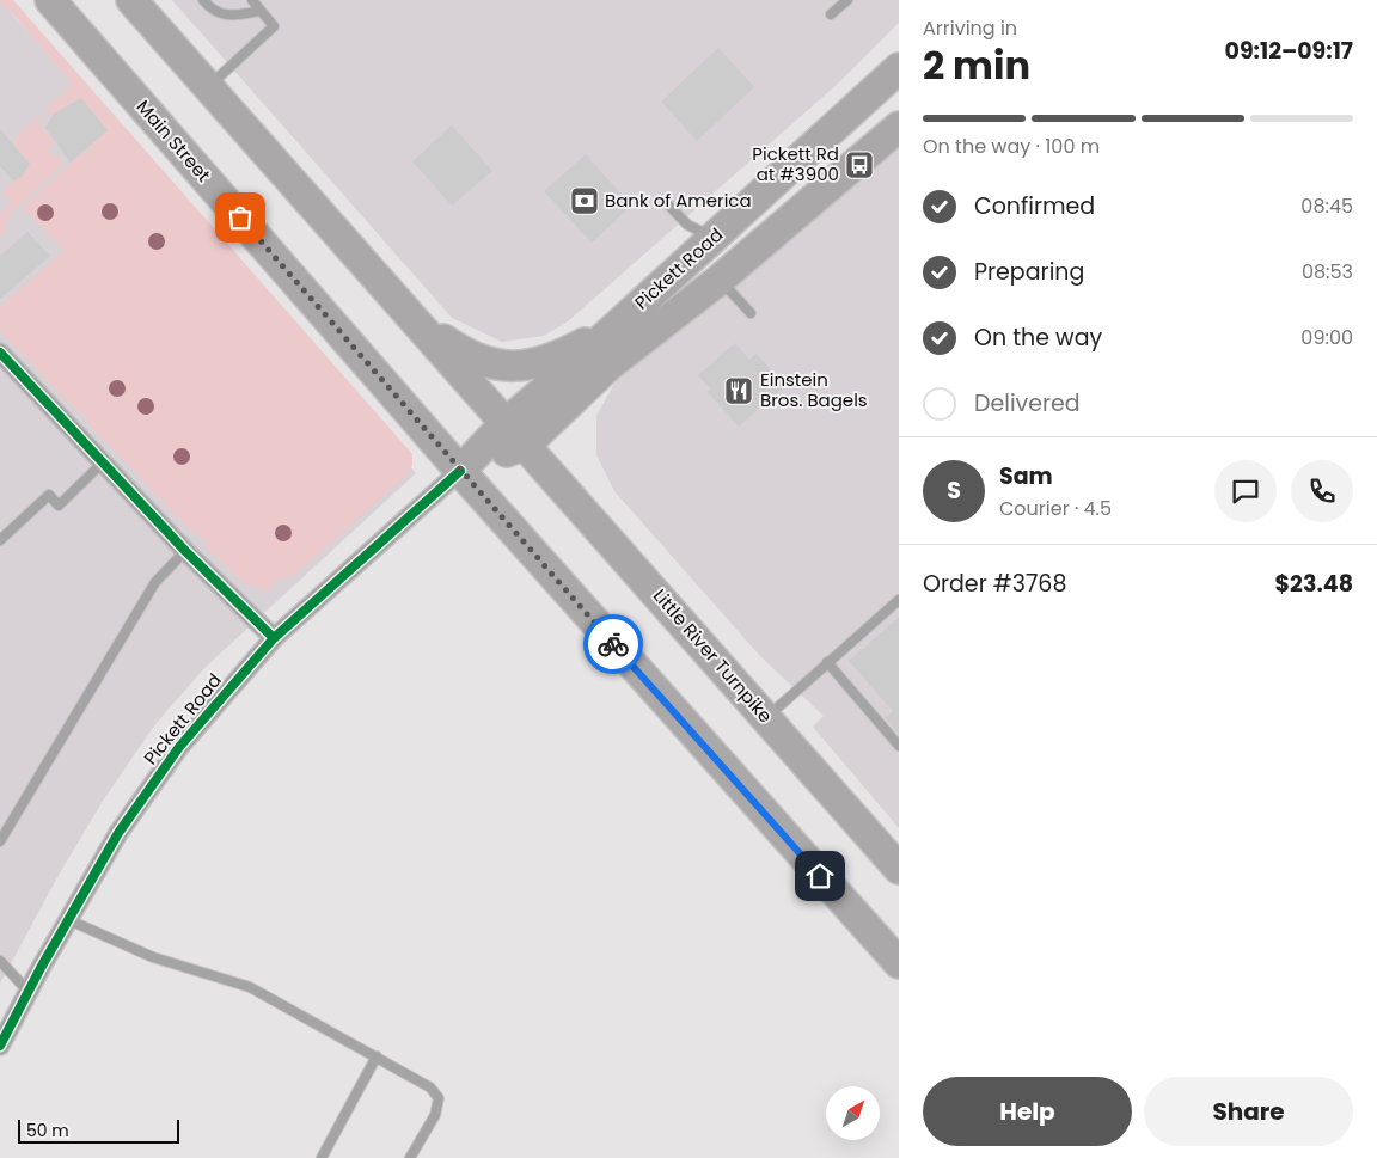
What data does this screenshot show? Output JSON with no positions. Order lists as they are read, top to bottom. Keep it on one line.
{"streets":{"main road":["Main Street","Pickett Road","Little River Turnpike"]},"crossings":[["Main Street","Pickett Road"],["Pickett Road","Little River Turnpike"]],"places":{"bus stop":["Pickett Rd at #3900"],"bank":["Bank of America"],"restaurant":["Einstein Bros. Bagels"]},"scale_bar":"50 m","north":"top right","page":{"heading":["2 min","Arriving in","09:12–09:17"],"panel":["Sam","Courier · 4.5","Order #3768","$23.48"],"bar":"On the way · 100 m","list":[["Confirmed","08:45"],["Preparing","08:53"],["On the way","09:00"],"Delivered"],"round":"S","buttons":["Help","Share"],"scale":"50 m"}}
